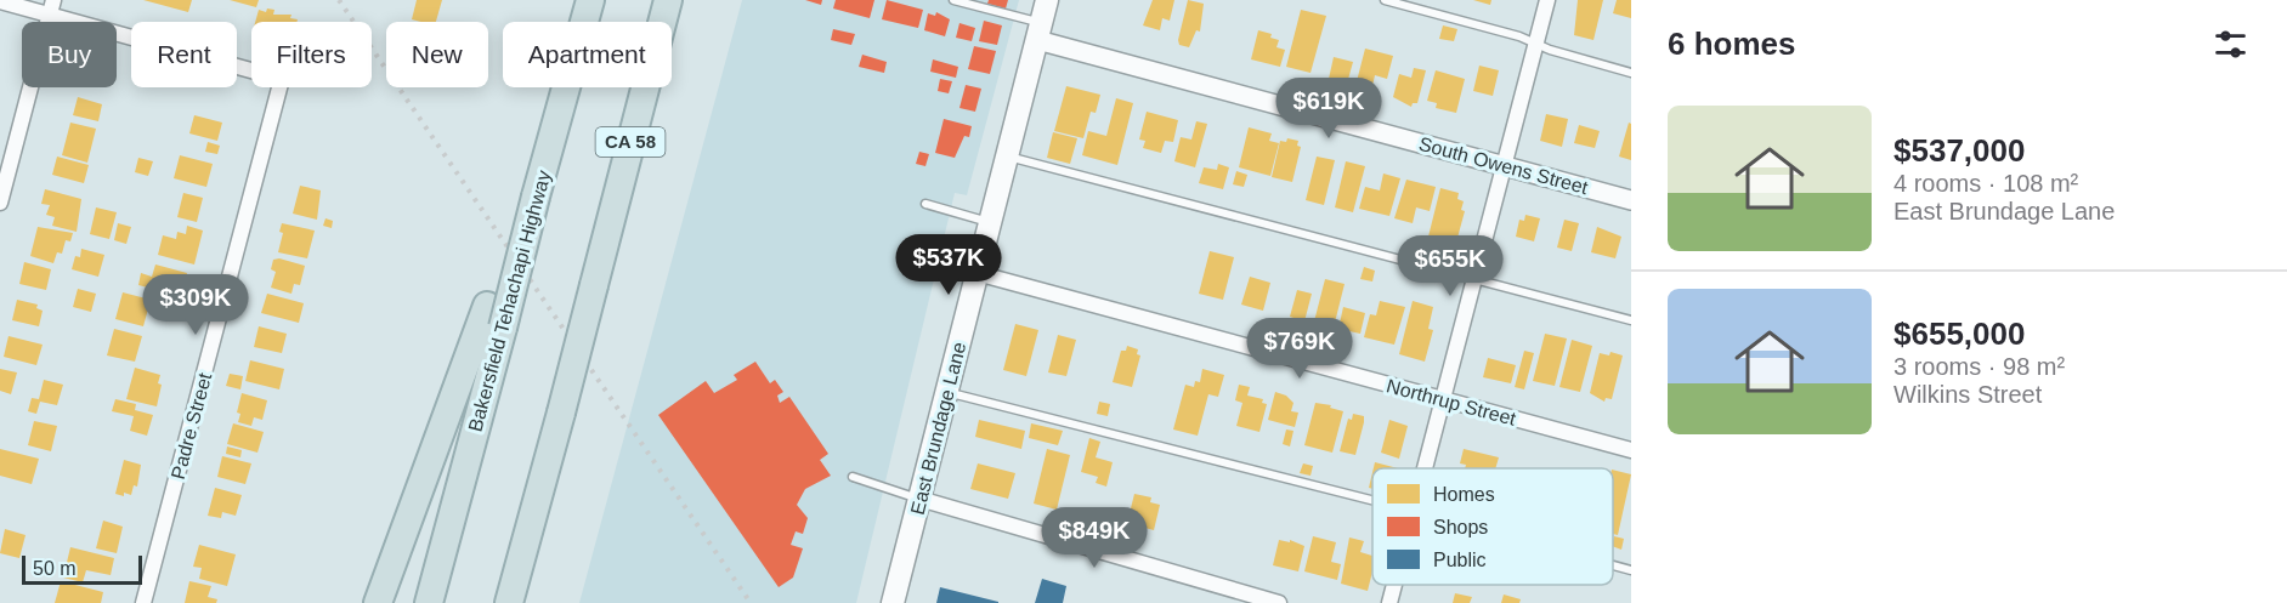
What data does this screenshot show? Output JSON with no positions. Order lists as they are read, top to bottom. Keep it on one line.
{"streets":{"highway":["CA 58","Bakersfield Tehachapi Highway"],"main road":["East Brundage Lane"],"street":["South Owens Street","Northrup Street","Padre Street"]},"crossings":[["South Owens Street","East Brundage Lane"],["Northrup Street","East Brundage Lane"]],"legend":["Homes","Shops","Public"],"scale_bar":"50 m","page":{"heading":"6 homes","chip":["Buy","Rent","Filters","New","Apartment"],"price":["$619K","$537K","$655K","$309K","$769K","$849K"],"list":[{"name":"$537,000","note":"4 rooms · 108 m² · East Brundage Lane"},{"name":"$655,000","note":"3 rooms · 98 m² · Wilkins Street"}],"scale":"50 m"}}
